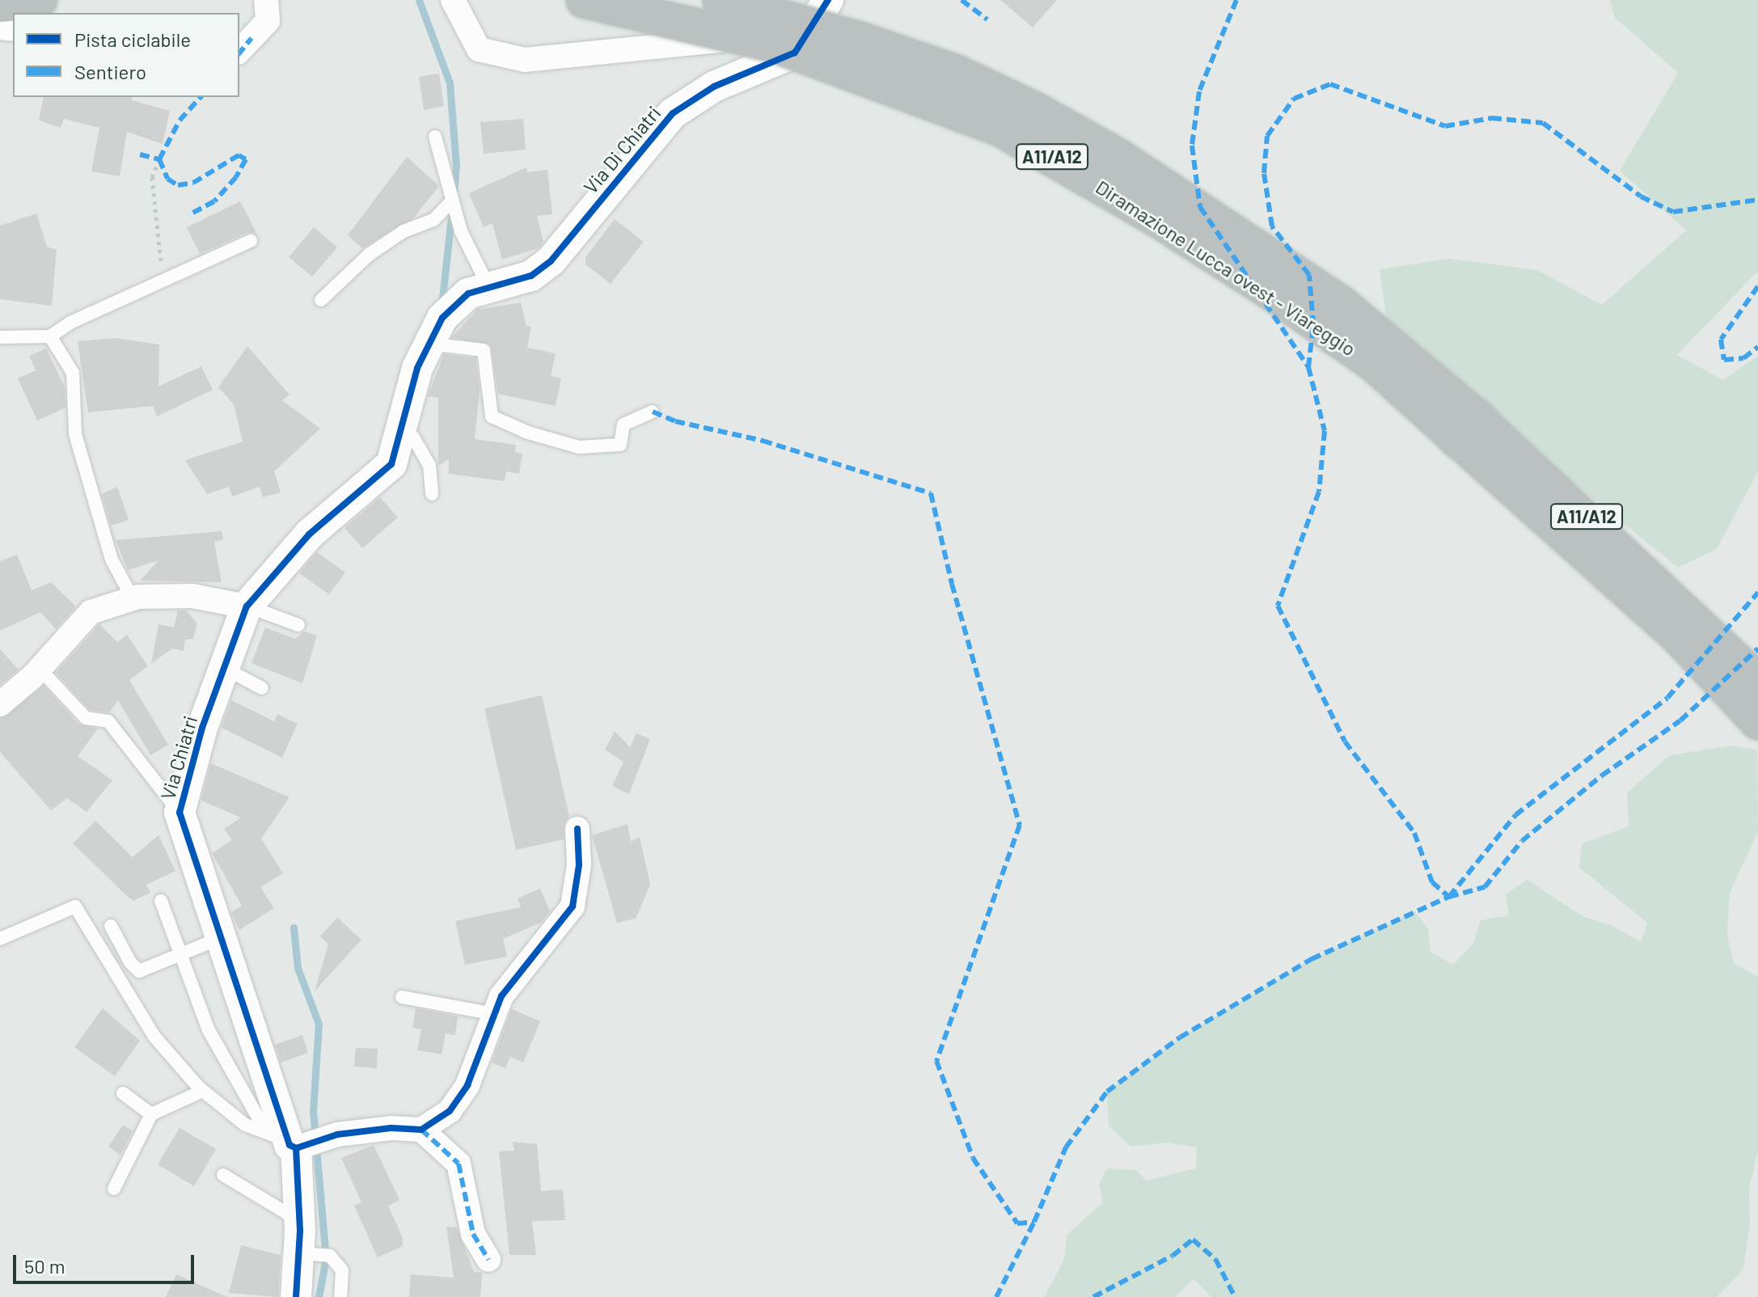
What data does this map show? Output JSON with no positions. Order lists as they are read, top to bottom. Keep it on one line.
{"streets":{"highway":["A11/A12","Diramazione Lucca ovest - Viareggio"],"street":["Via Di Chiatri","Via Chiatri"]},"crossings":[["Via Di Chiatri","Via Chiatri"]],"legend":["Pista ciclabile","Sentiero"],"scale_bar":"50 m"}
